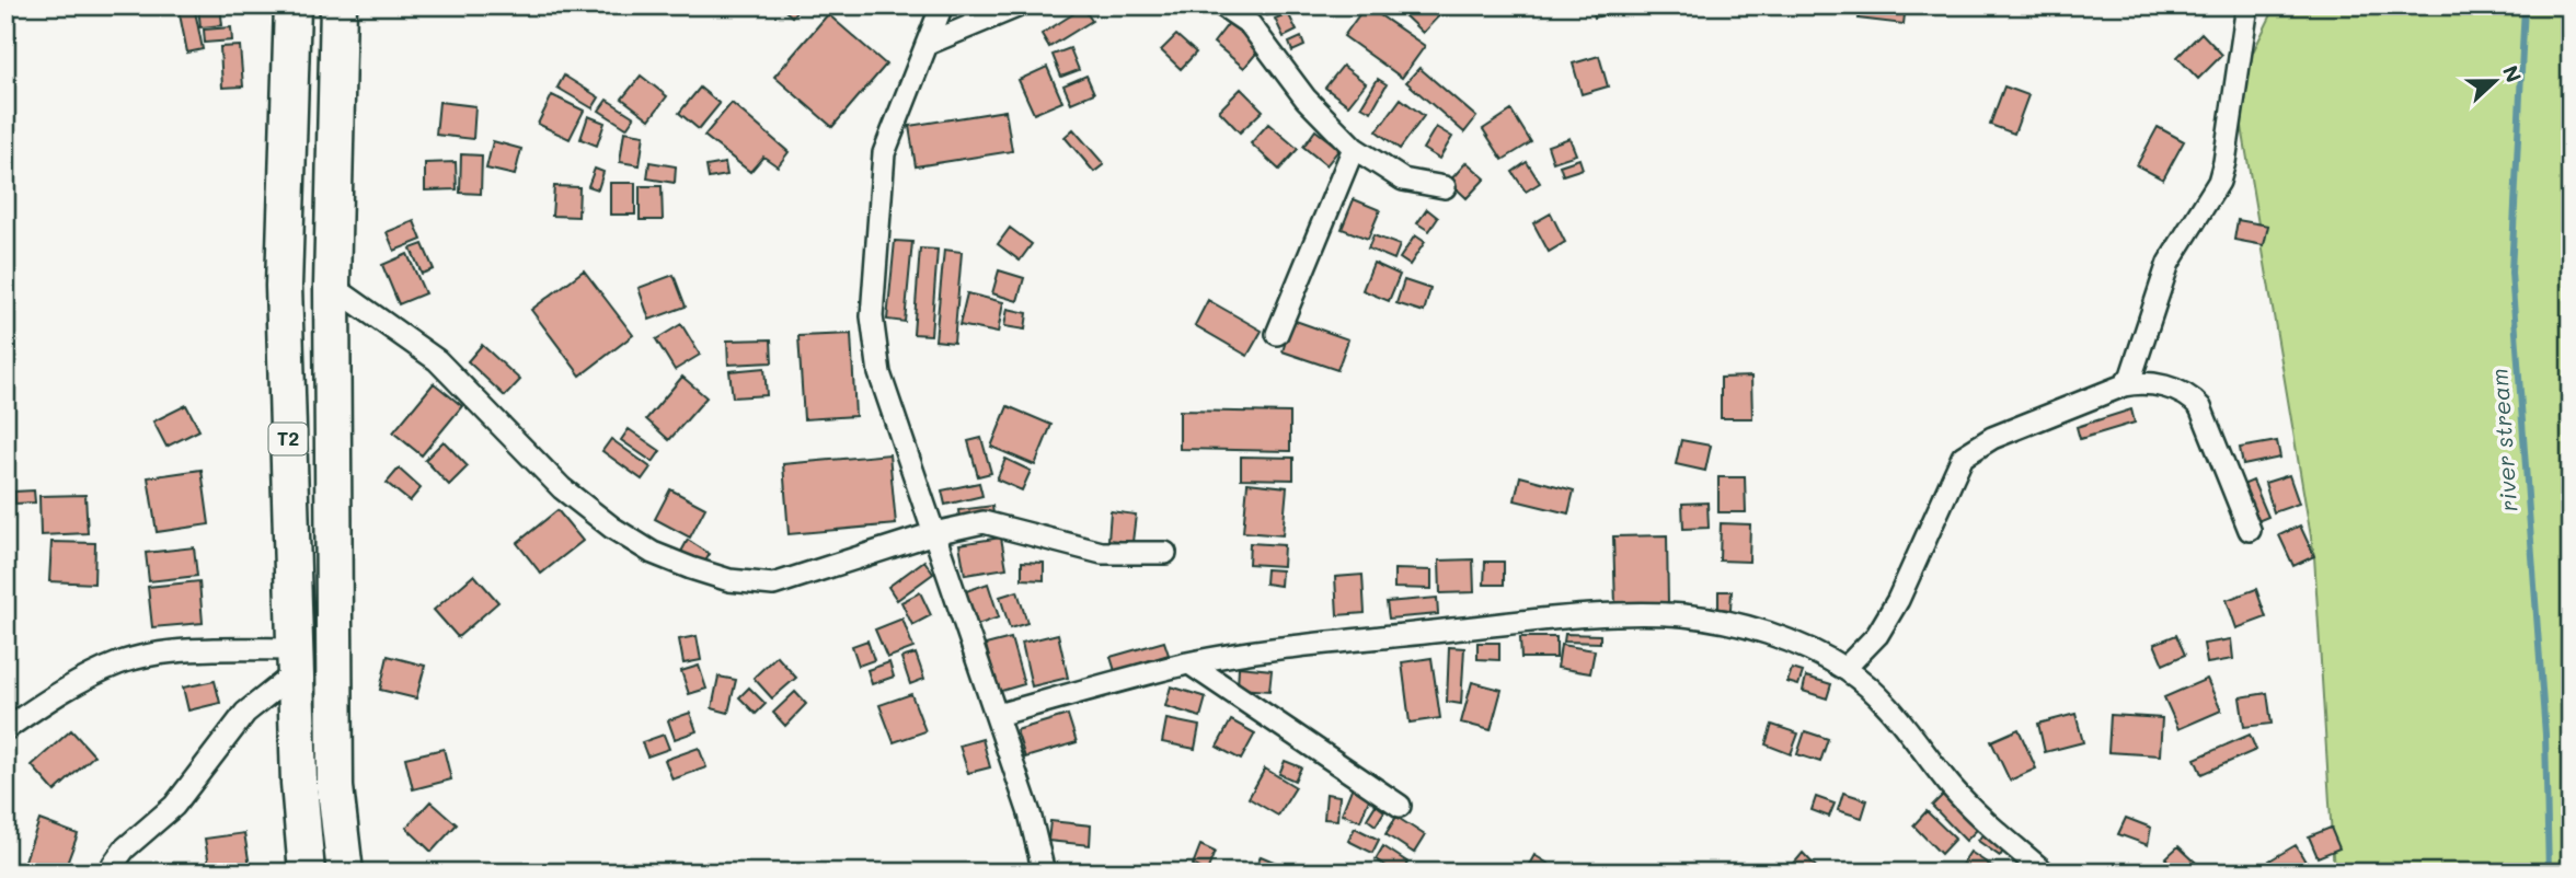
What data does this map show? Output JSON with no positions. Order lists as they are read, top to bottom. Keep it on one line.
{"streets":{"highway":["T2"]},"water":["river stream"],"north":"right"}
